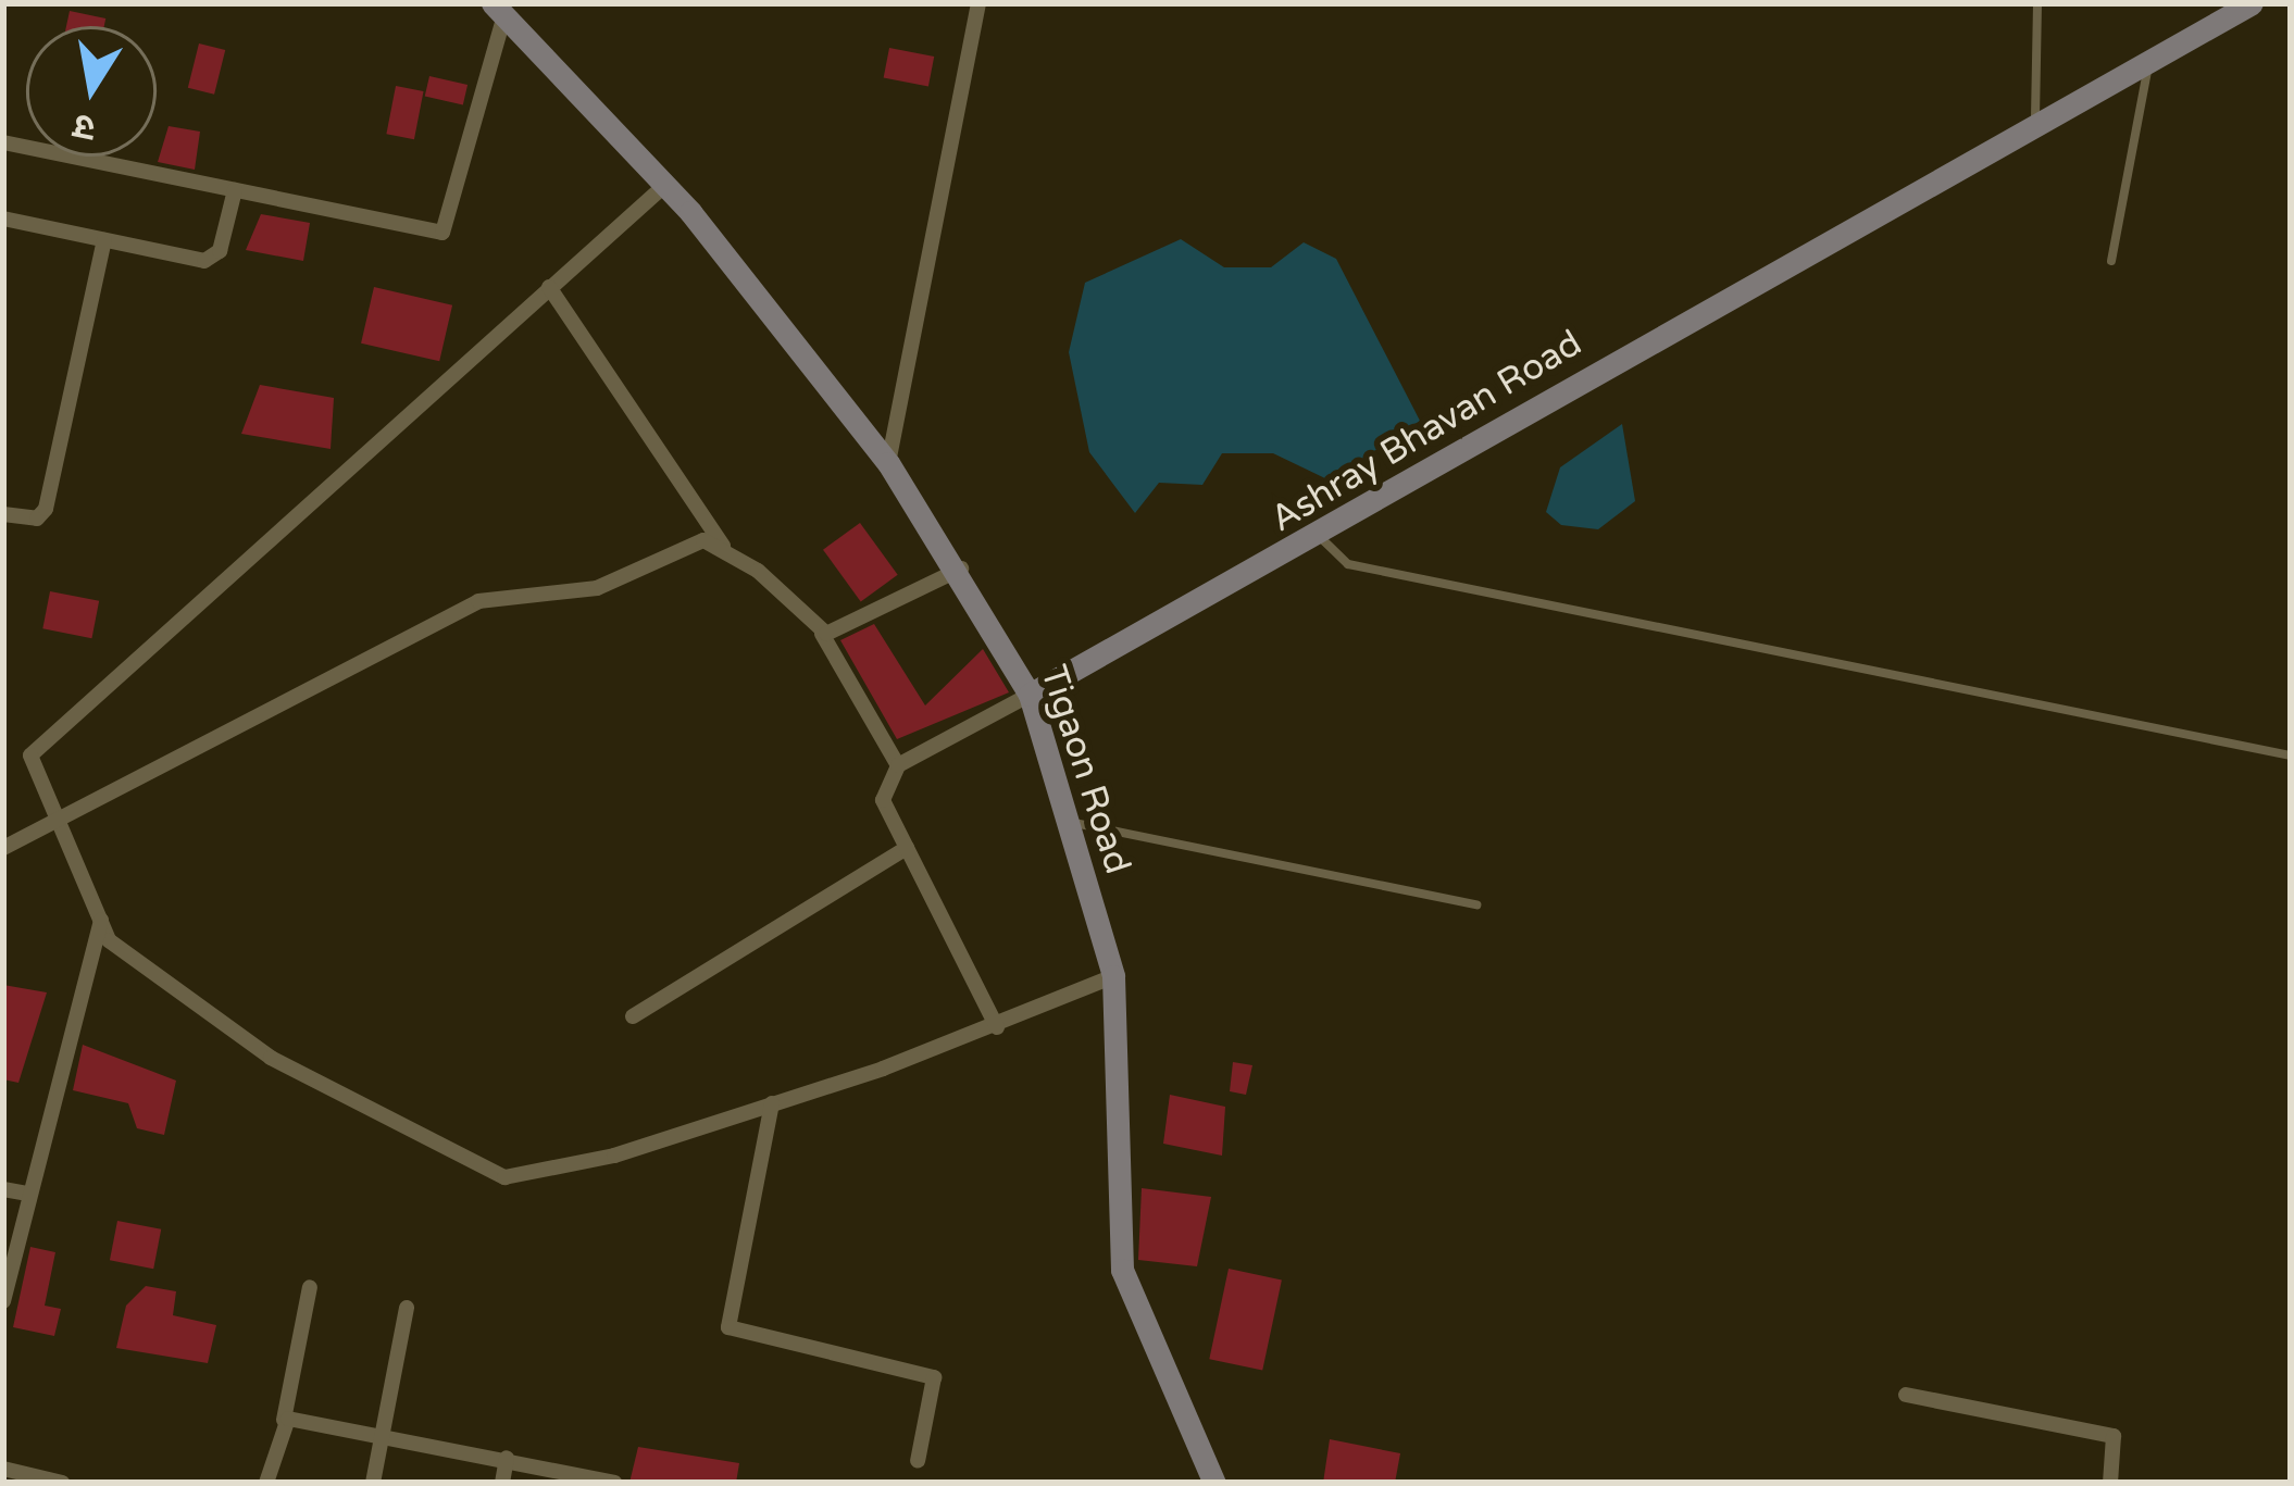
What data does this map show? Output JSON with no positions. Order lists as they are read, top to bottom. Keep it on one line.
{"streets":{"street":["Ashray Bhavan Road","Tigaon Road"]},"crossings":[["Ashray Bhavan Road","Tigaon Road"]],"north":"bottom"}
